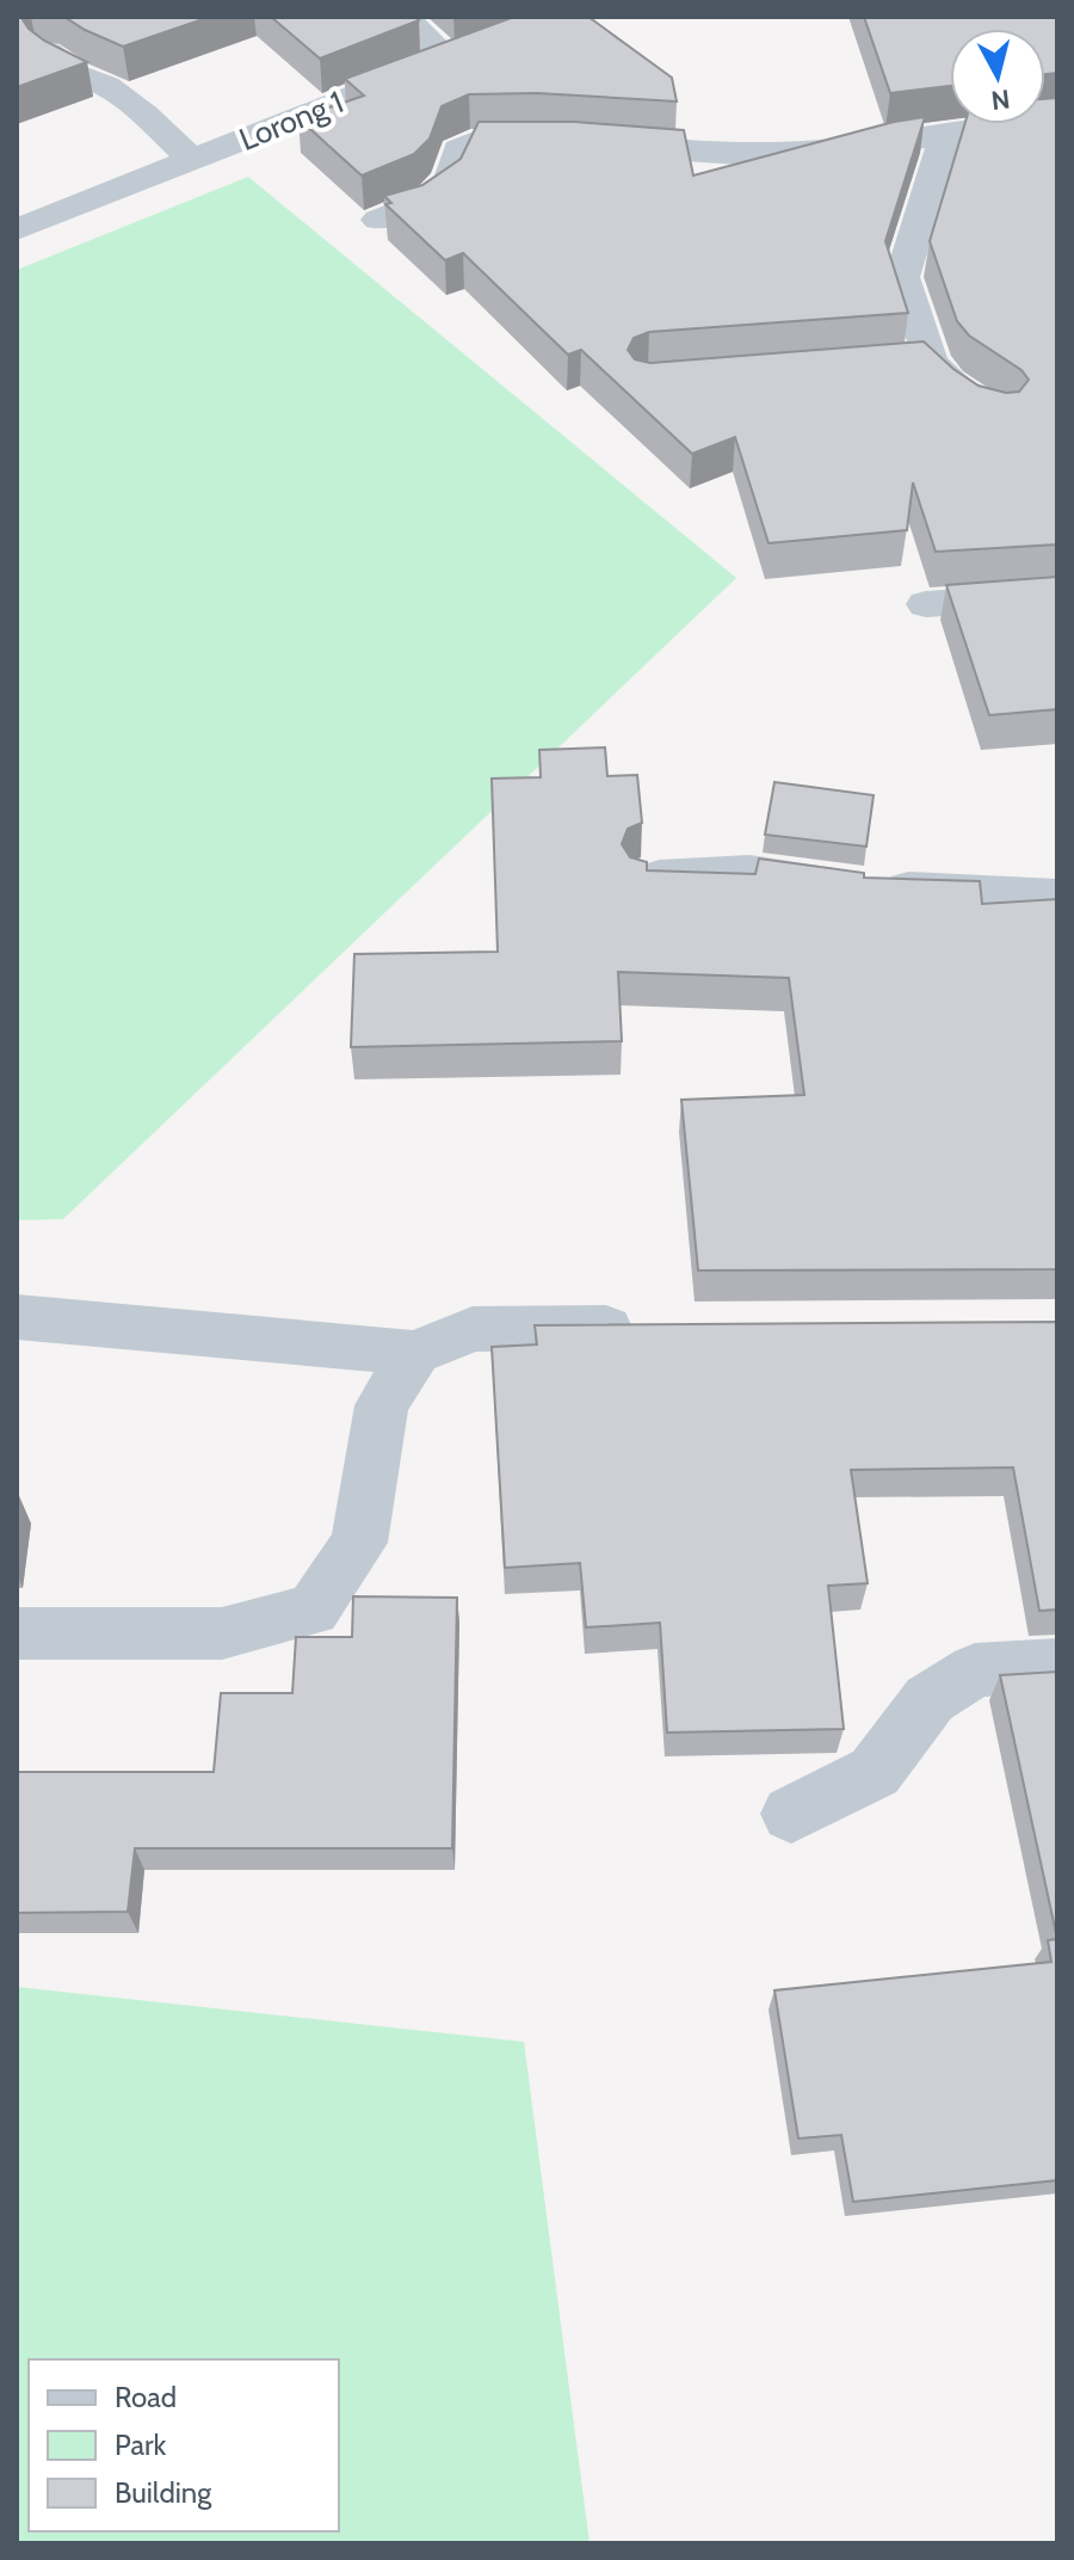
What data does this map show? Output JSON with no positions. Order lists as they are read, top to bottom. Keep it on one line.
{"streets":{"street":["Lorong 1"]},"legend":["Road","Park","Building"],"north":"bottom"}
